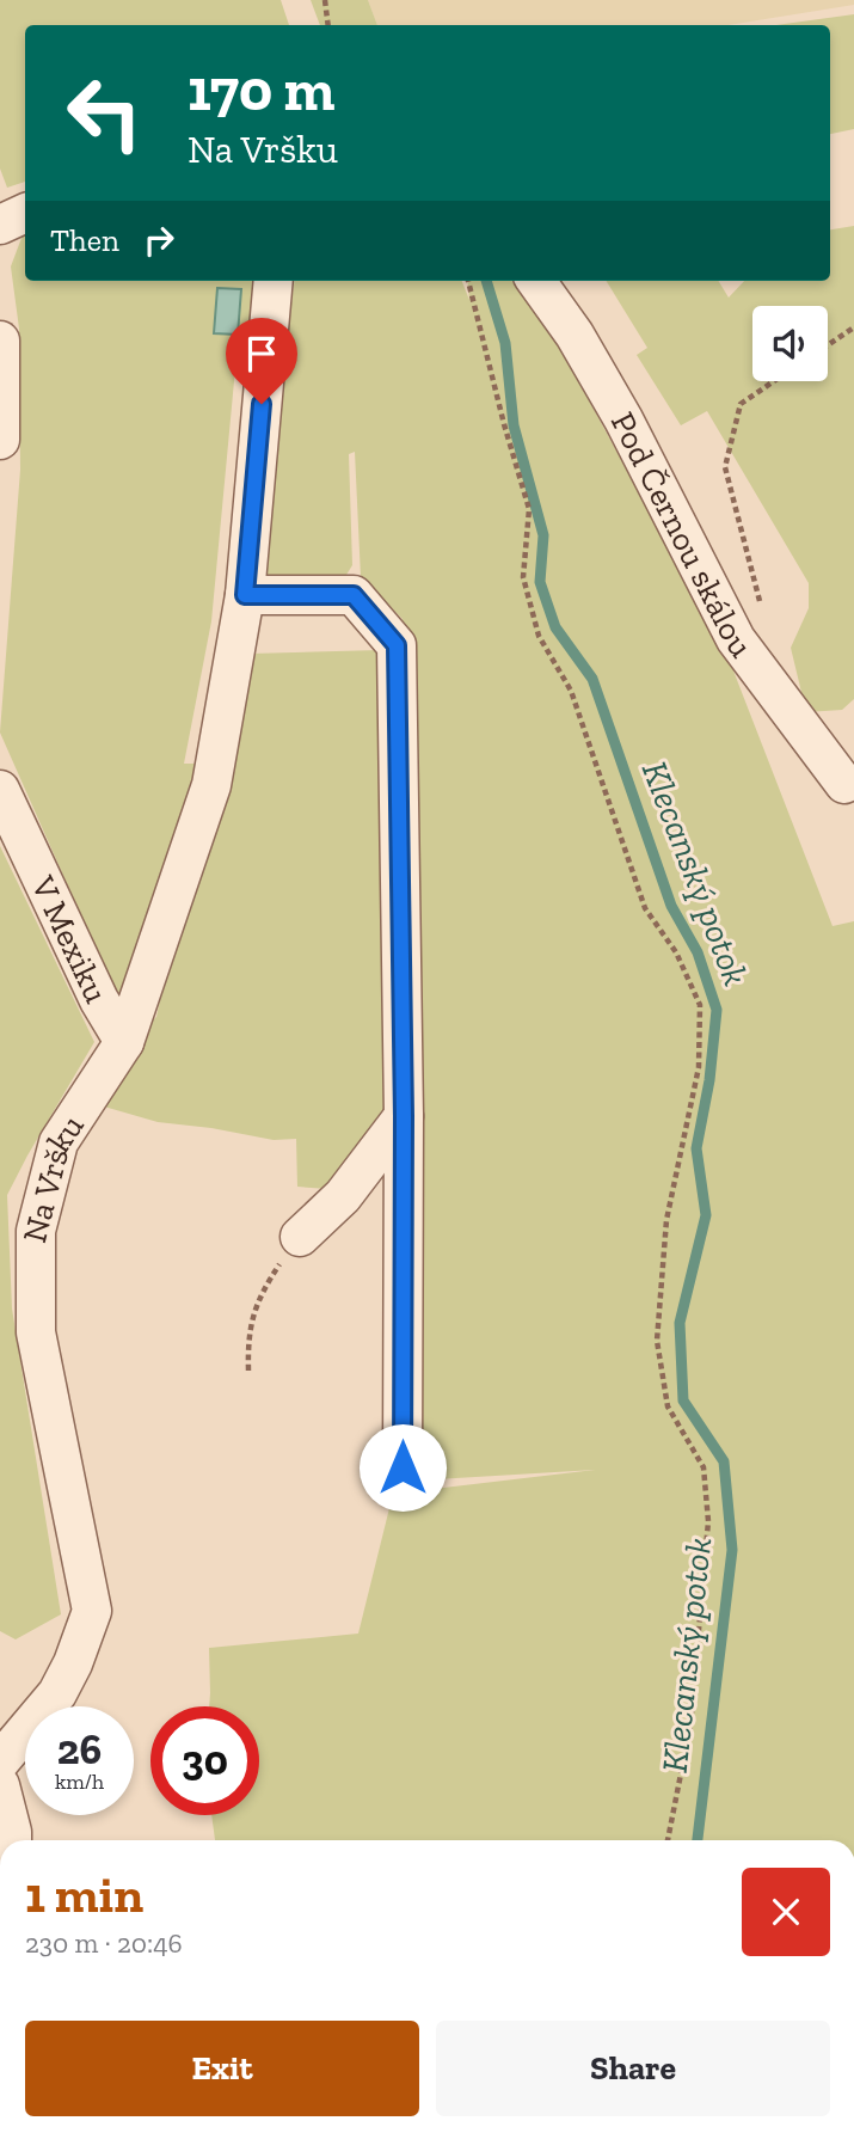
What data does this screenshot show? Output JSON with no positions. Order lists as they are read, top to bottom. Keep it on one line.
{"streets":{"street":["Pod Černou skálou","V Mexiku","Na Vršku"]},"crossings":[["V Mexiku","Na Vršku"]],"water":["Klecanský potok"],"page":{"turn":["170 m","Na Vršku"],"then":"Then","speed":"26 km/h","limit":"30","heading":["1 min","230 m · 20:46"],"buttons":["Exit","Share"]}}
